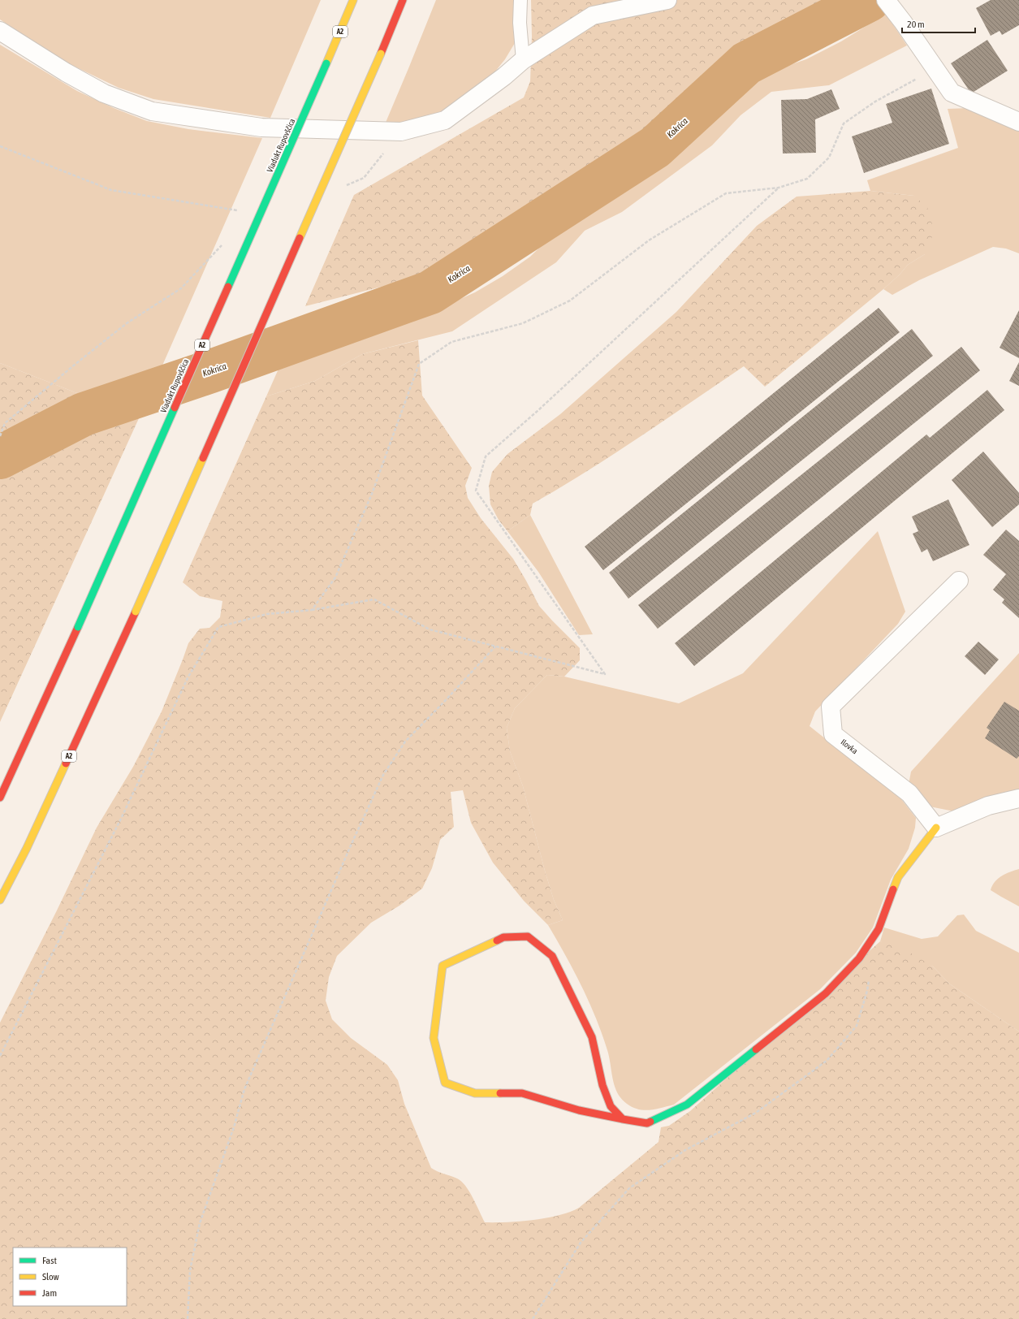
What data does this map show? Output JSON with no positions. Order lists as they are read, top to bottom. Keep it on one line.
{"streets":{"main road":["A2","Viadukt Rupovščica"],"street":["Ilovka"]},"water":["Kokrica"],"legend":["Fast","Slow","Jam"],"scale_bar":"20 m"}
